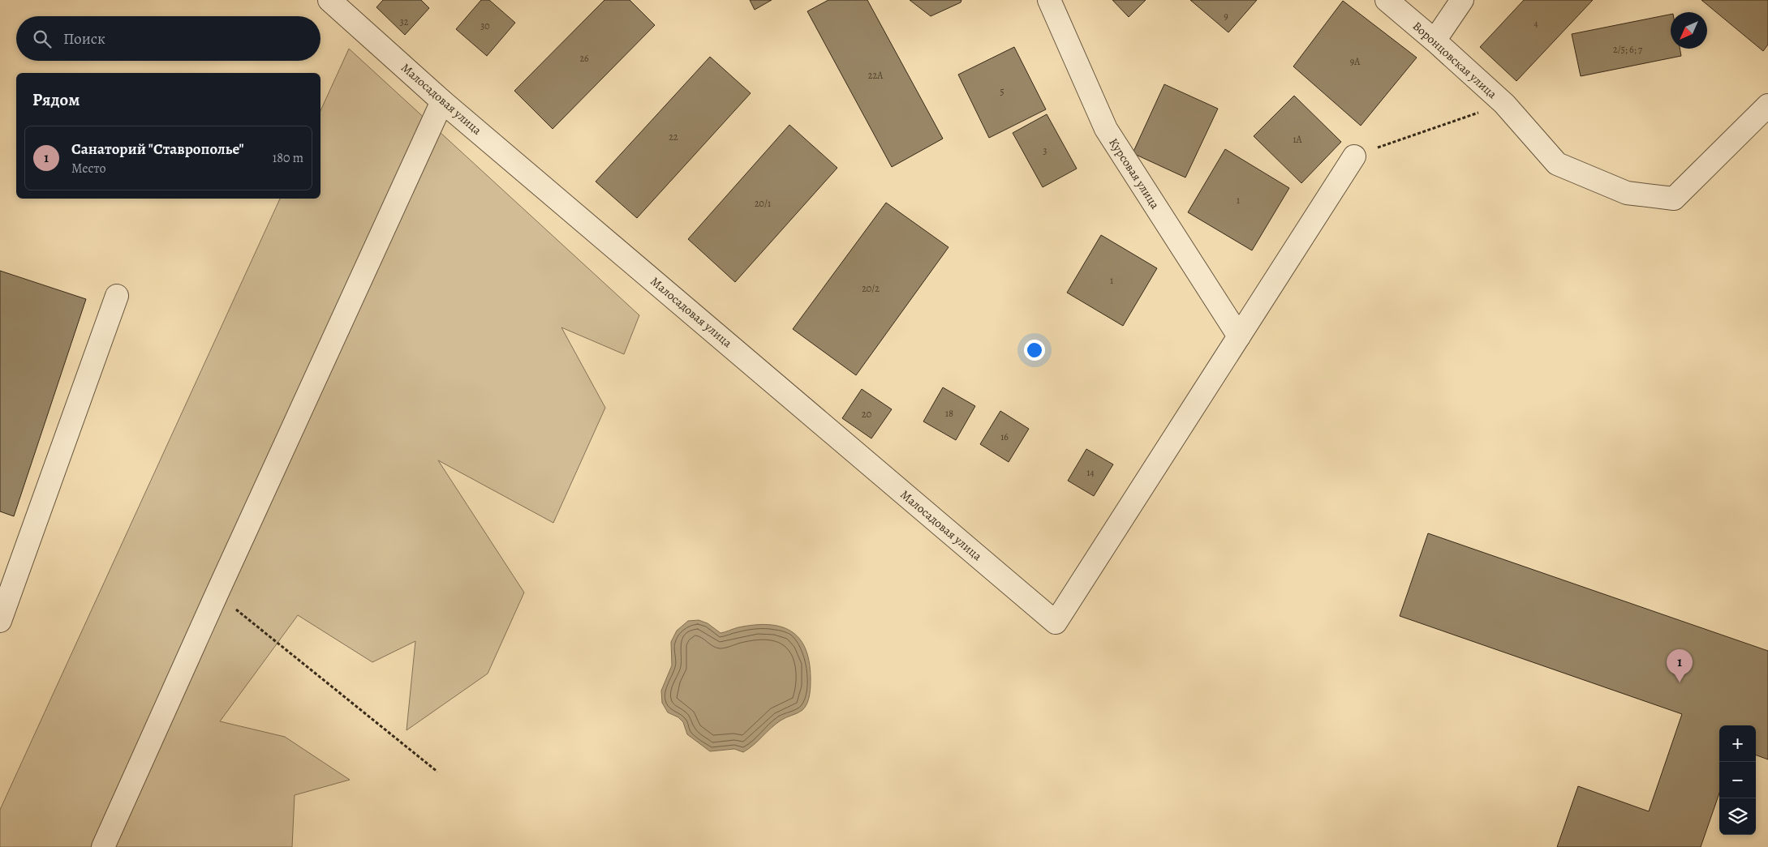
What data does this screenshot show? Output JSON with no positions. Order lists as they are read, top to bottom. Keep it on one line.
{"streets":{"street":["Воронцовская улица","Малосадовая улица","Курсовая улица"]},"crossings":[["Малосадовая улица","Курсовая улица"]],"house_numbers":["9","32","4","30","2/5; 6; 7","26","9А","22А","5","22","1А","3","1","20/1","1","20/2","18","20","16","14"],"north":"bottom left","page":{"search":"Поиск","heading":"Рядом","list":[{"mark":"1","name":"Санаторий \"Ставрополье\"","note":"Место","value":"180 m"}],"pins":"1","map_buttons":["+","−"]}}
